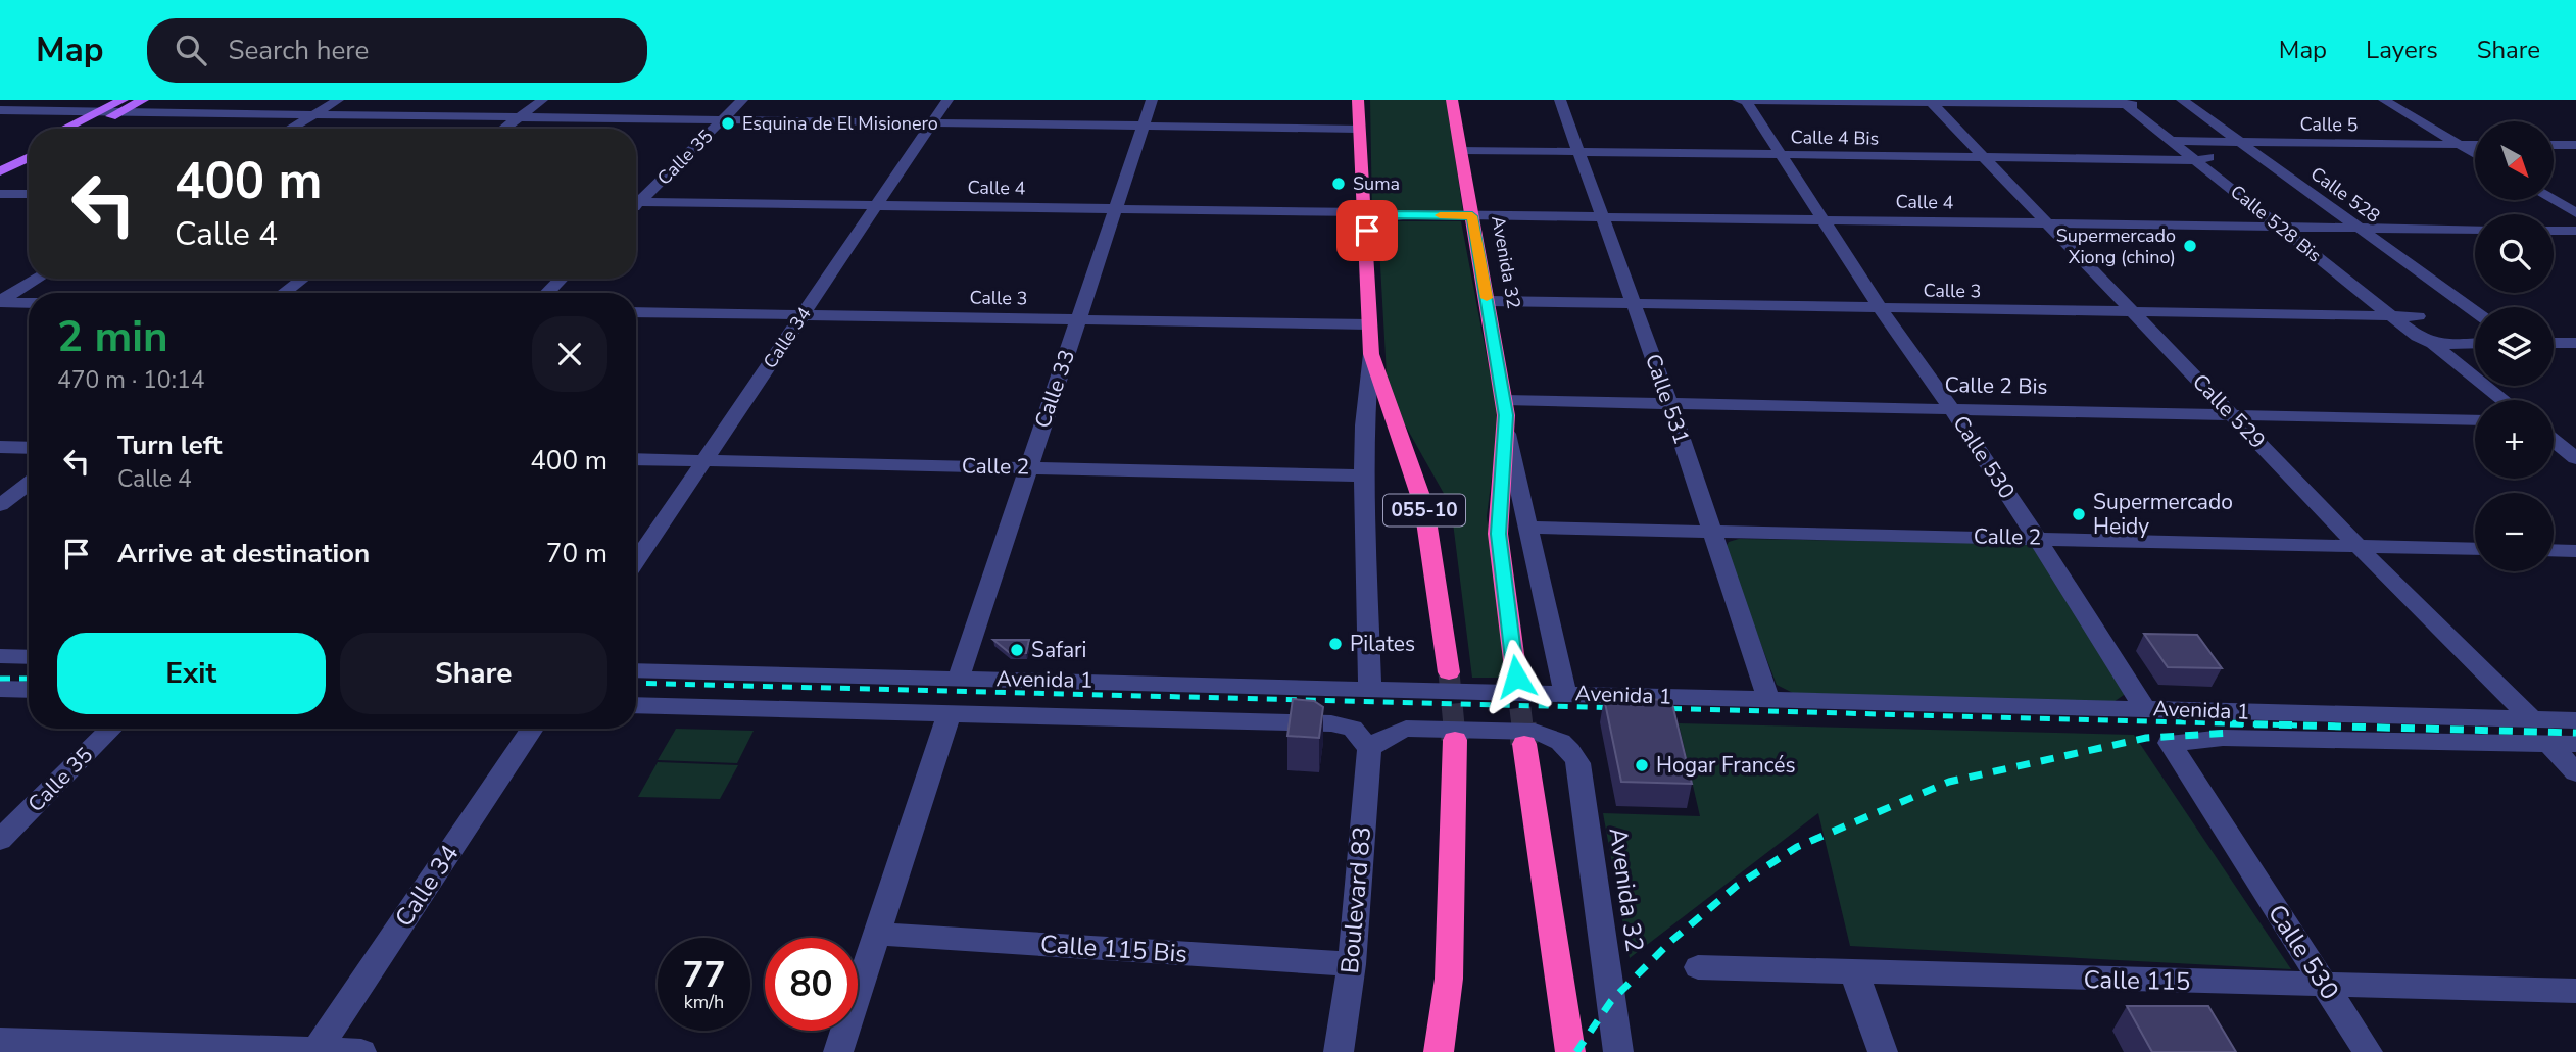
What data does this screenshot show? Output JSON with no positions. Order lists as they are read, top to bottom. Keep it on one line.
{"streets":{"highway":["Avenida 32","055-10"],"street":["Calle 5","Calle 4 Bis","Calle 35","Calle 4","Calle 528","Calle 528 Bis","Calle 3","Calle 34","Calle 2 Bis","Calle 33","Calle 531","Calle 529","Calle 530","Calle 2","Avenida 1","Boulevard 83","Calle 115 Bis","Calle 115"]},"crossings":[["Calle 5","Calle 528"],["Calle 5","Calle 528 Bis"],["Calle 4 Bis","Calle 528 Bis"],["Calle 4 Bis","Avenida 32"],["Calle 4 Bis","Calle 531"],["Calle 4 Bis","Calle 529"],["Calle 4 Bis","Calle 530"],["Calle 4","Calle 528"],["Calle 4","Calle 528 Bis"],["Calle 4","Avenida 32"],["Calle 4","Calle 34"],["Calle 4","Calle 33"],["Calle 4","Calle 531"],["Calle 4","Calle 529"],["Calle 4","Calle 530"],["Calle 4","055-10"],["Calle 528 Bis","Calle 3"],["Avenida 32","Calle 3"],["Avenida 32","Calle 2 Bis"],["Avenida 32","Calle 2"],["Avenida 32","Avenida 1"],["Avenida 32","Boulevard 83"],["Calle 3","Calle 34"],["Calle 3","Calle 33"],["Calle 3","Calle 531"],["Calle 3","Calle 529"],["Calle 3","Calle 530"],["Calle 3","055-10"],["Calle 34","Calle 2"],["Calle 2 Bis","Calle 531"],["Calle 2 Bis","Calle 529"],["Calle 2 Bis","Calle 530"],["Calle 33","Calle 2"],["Calle 33","Avenida 1"],["Calle 531","Calle 2"],["Calle 531","Avenida 1"],["Calle 529","Calle 2"],["Calle 529","Avenida 1"],["Calle 530","Calle 2"],["Calle 530","Avenida 1"],["Calle 530","Calle 115"],["Avenida 1","Boulevard 83"],["Boulevard 83","Calle 115 Bis"]],"places":["Esquina de El Misionero","Suma","Supermercado Xiong (chino)","Supermercado Heidy","Pilates","Safari","Hogar Francés"],"north":"bottom right","page":{"header":"Map","search":"Search here","nav":["Map","Layers","Share"],"map_buttons":["+","−"],"turn":["400 m","Calle 4"],"heading":["2 min","470 m · 10:14"],"list":[{"name":"Turn left","note":"Calle 4","value":"400 m"},{"name":"Arrive at destination","value":"70 m"}],"buttons":["Exit","Share"],"speed":"77 km/h","limit":"80"}}
